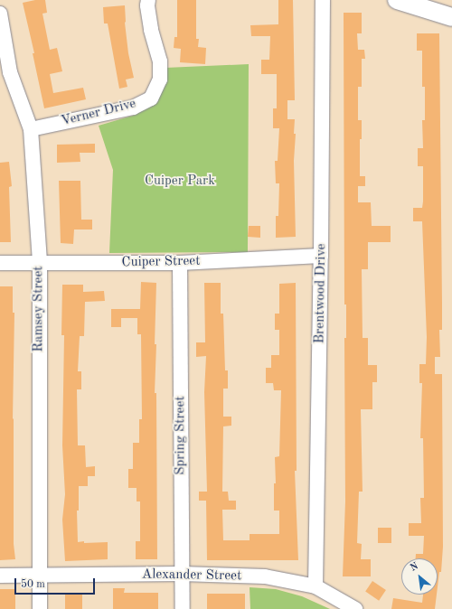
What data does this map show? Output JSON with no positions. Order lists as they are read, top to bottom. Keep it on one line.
{"streets":{"street":["Verner Drive","Cuiper Street","Brentwood Drive","Ramsey Street","Spring Street","Alexander Street"]},"crossings":[["Verner Drive","Ramsey Street"],["Cuiper Street","Brentwood Drive"],["Cuiper Street","Ramsey Street"],["Cuiper Street","Spring Street"],["Brentwood Drive","Alexander Street"],["Ramsey Street","Alexander Street"],["Spring Street","Alexander Street"]],"parks":["Cuiper Park"],"scale_bar":"50 m","north":"top left"}
